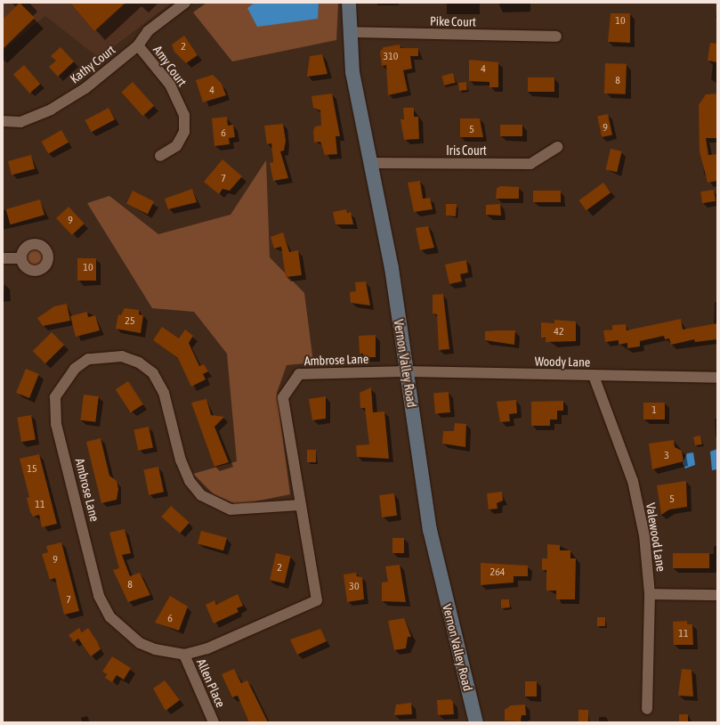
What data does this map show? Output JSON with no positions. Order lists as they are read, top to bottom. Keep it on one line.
{"streets":{"main road":["Vernon Valley Road"],"street":["Pike Court","Kathy Court","Amy Court","Iris Court","Ambrose Lane","Woody Lane","Valewood Lane","Allen Place"]},"crossings":[["Pike Court","Vernon Valley Road"],["Kathy Court","Amy Court"],["Iris Court","Vernon Valley Road"],["Ambrose Lane","Woody Lane"],["Ambrose Lane","Vernon Valley Road"],["Ambrose Lane","Allen Place"],["Woody Lane","Vernon Valley Road"],["Woody Lane","Valewood Lane"]],"house_numbers":["10","2","310","4","8","4","9","5","6","7","9","10","25","42","1","3","15","5","11","9","2","264","8","30","7","6","11"]}
